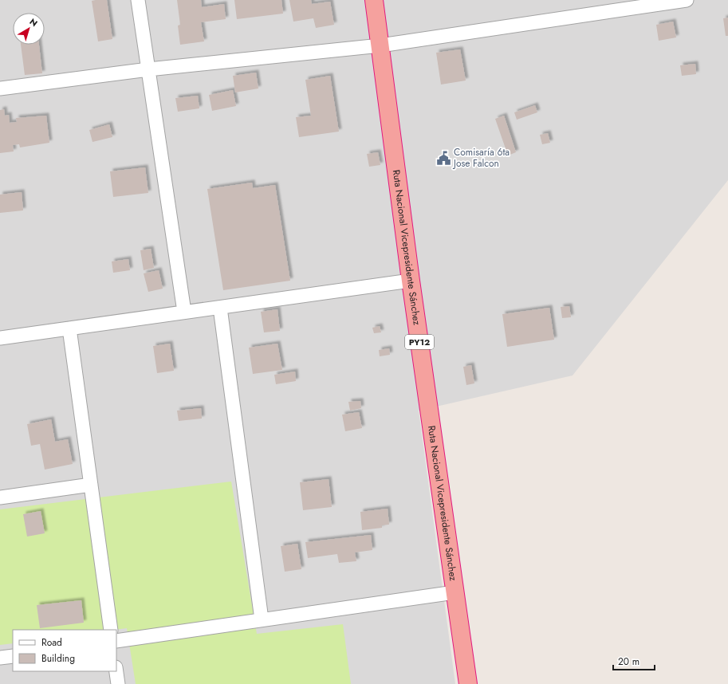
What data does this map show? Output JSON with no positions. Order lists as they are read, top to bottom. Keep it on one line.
{"streets":{"highway":["Ruta Nacional Vicepresidente Sánchez","PY12"]},"places":{"public building":["Comisaría 6ta Jose Falcon"]},"legend":["Road","Building"],"scale_bar":"20 m","north":"top right"}
